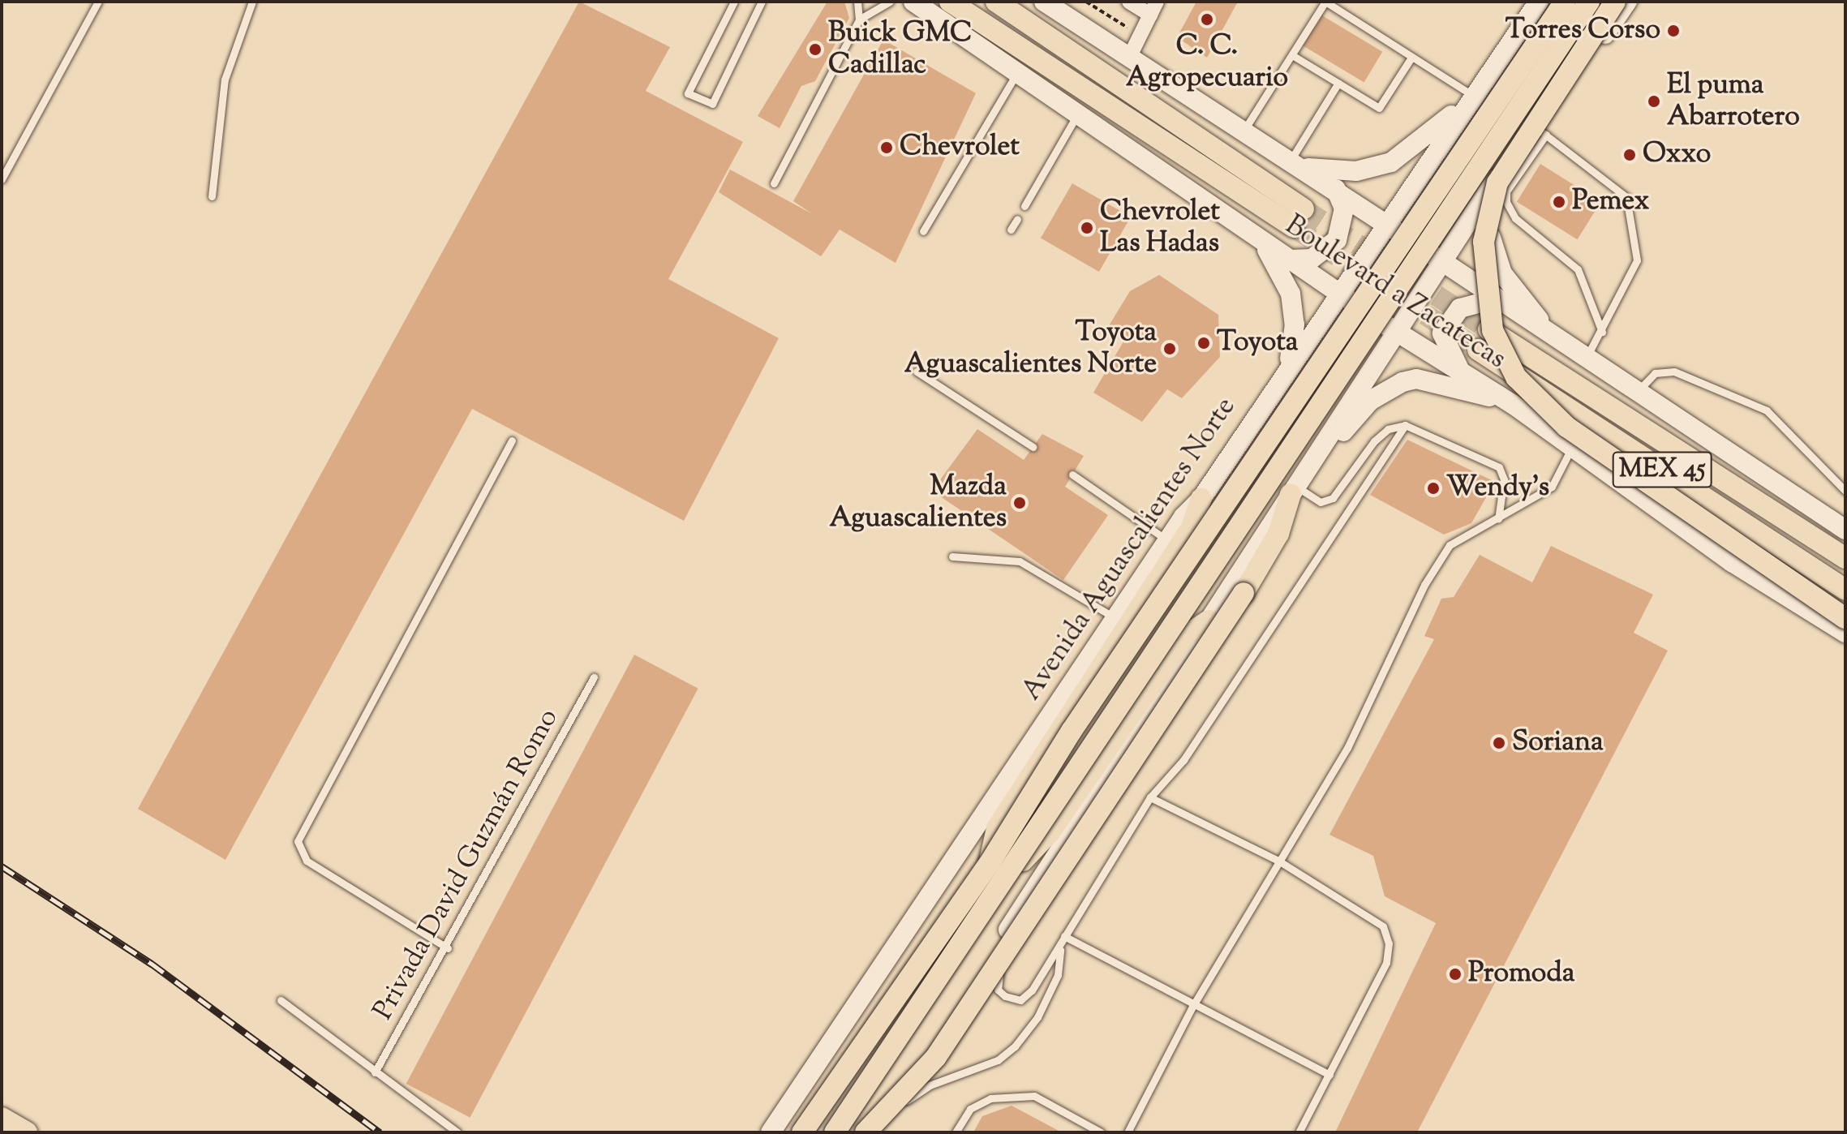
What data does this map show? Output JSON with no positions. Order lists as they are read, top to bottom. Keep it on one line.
{"streets":{"main road":["Boulevard a Zacatecas","MEX 45","Avenida Aguascalientes Norte"],"lane":["Privada David Guzmán Romo"]},"crossings":[["Boulevard a Zacatecas","Avenida Aguascalientes Norte"]],"places":["C. C. Agropecuario","Torres Corso","Buick GMC Cadillac","El puma Abarrotero","Chevrolet","Oxxo","Pemex","Chevrolet Las Hadas","Toyota","Toyota Aguascalientes Norte","Wendy's","Mazda Aguascalientes","Soriana","Promoda"]}
